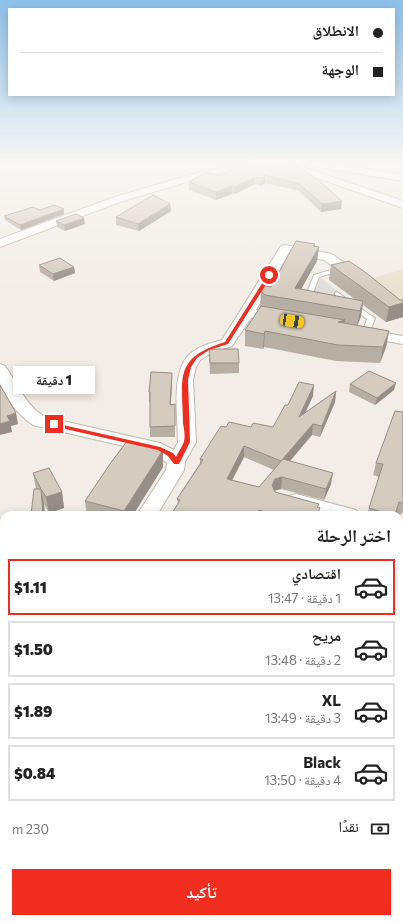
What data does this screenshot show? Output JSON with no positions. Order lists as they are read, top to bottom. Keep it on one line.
{"page":{"banner":["الانطلاق","الوجهة"],"bubble":"1 دقيقة","heading":"اختر الرحلة","list":[{"name":"اقتصادي","note":"1 دقيقة · 13:47","value":"$1.11"},{"name":"مريح","note":"2 دقيقة · 13:48","value":"$1.50"},{"name":"XL","note":"3 دقيقة · 13:49","value":"$1.89"},{"name":"Black","note":"4 دقيقة · 13:50","value":"$0.84"}],"pay":["نقدًا","230 m"],"buttons":"تأكيد"}}
